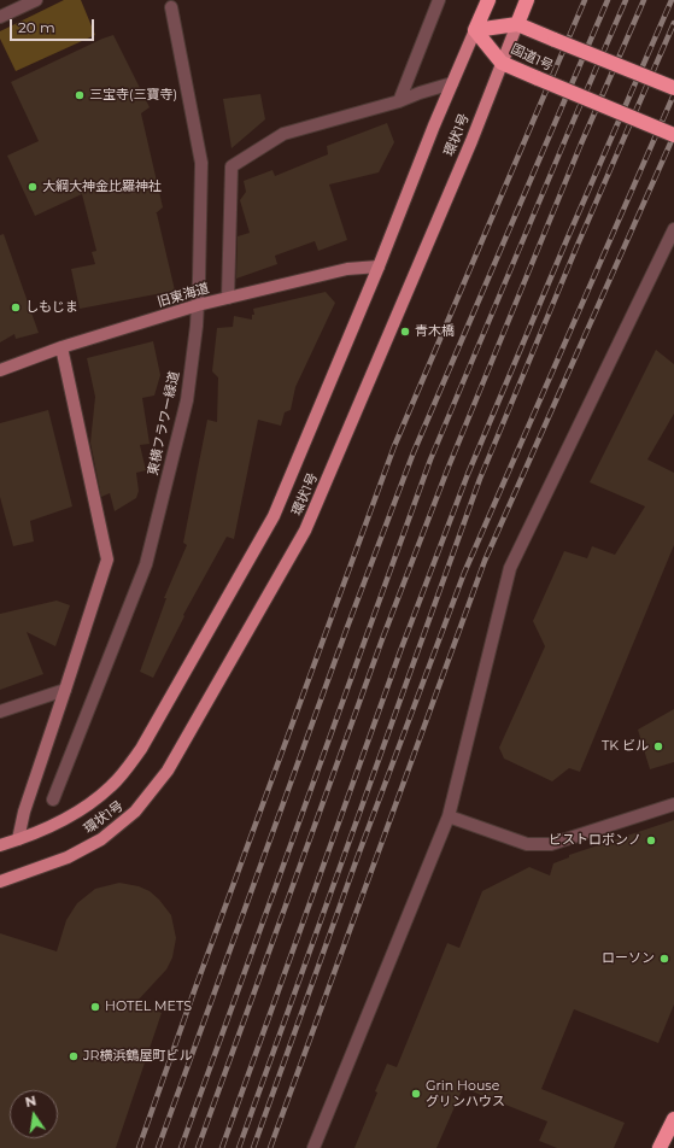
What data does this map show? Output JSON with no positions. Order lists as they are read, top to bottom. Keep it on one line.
{"streets":{"highway":["国道1号"],"main road":["環状1号"],"street":["旧東海道","東横フラワー緑道"]},"crossings":[["国道1号","環状1号"],["環状1号","旧東海道"],["旧東海道","東横フラワー緑道"]],"places":["三宝寺(三寶寺)","大綱大神金比羅神社","しもじま","青木橋","TK ビル","ビストロボンノ","ローソン","HOTEL METS","JR横浜鶴屋町ビル","Grin House グリンハウス"],"scale_bar":"20 m","north":"top"}
